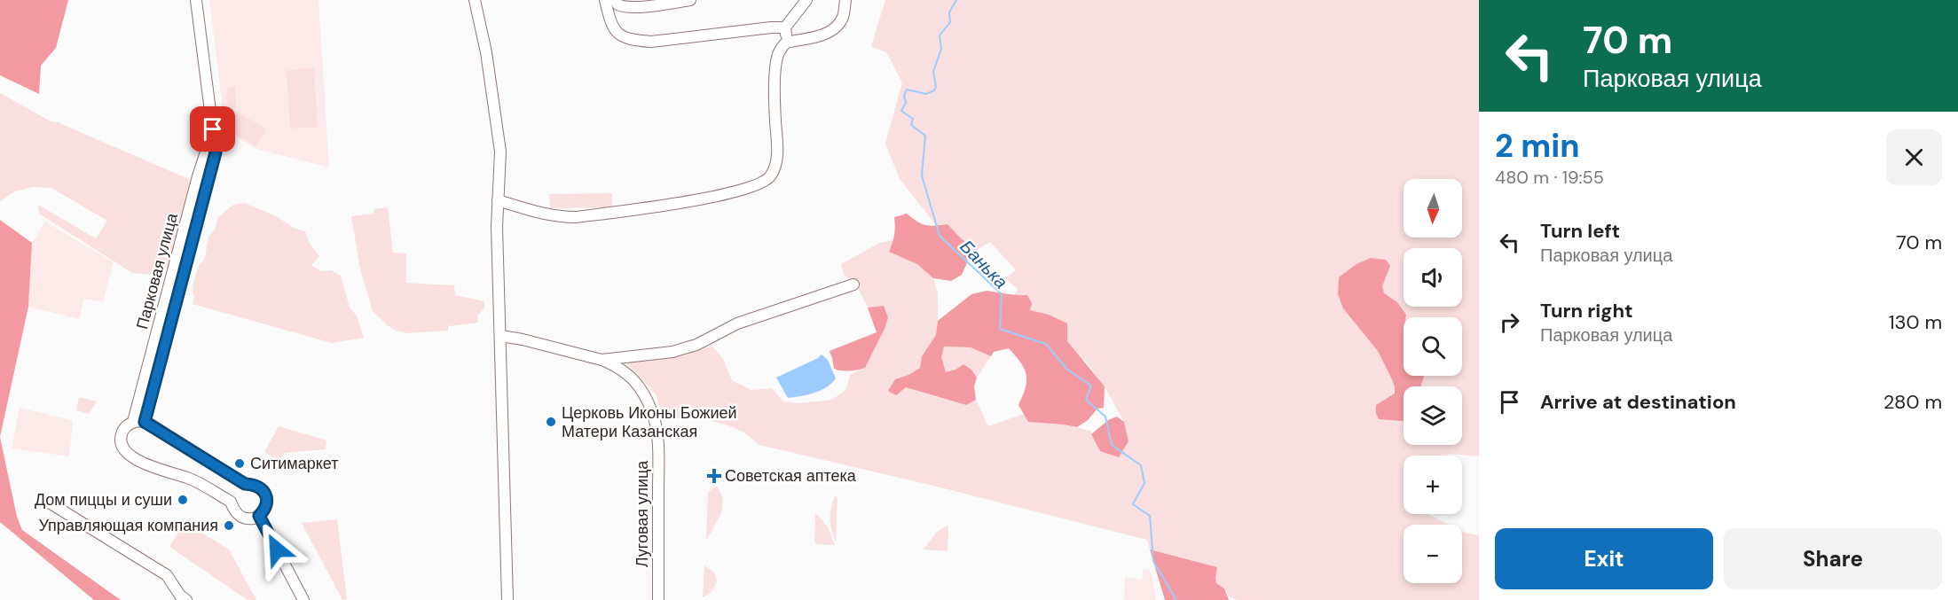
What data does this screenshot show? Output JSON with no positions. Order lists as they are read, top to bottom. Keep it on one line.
{"streets":{"street":["Парковая улица","Луговая улица"]},"water":["Банька"],"places":{"other":["Церковь Иконы Божией Матери Казанская","Ситимаркет","Дом пиццы и суши","Управляющая компания"],"health":["Советская аптека"]},"north":"bottom","page":{"turn":["70 m","Парковая улица"],"heading":["2 min","480 m · 19:55"],"map_buttons":["+","−"],"list":[{"name":"Turn left","note":"Парковая улица","value":"70 m"},{"name":"Turn right","note":"Парковая улица","value":"130 m"},{"name":"Arrive at destination","value":"280 m"}],"buttons":["Exit","Share"]}}
